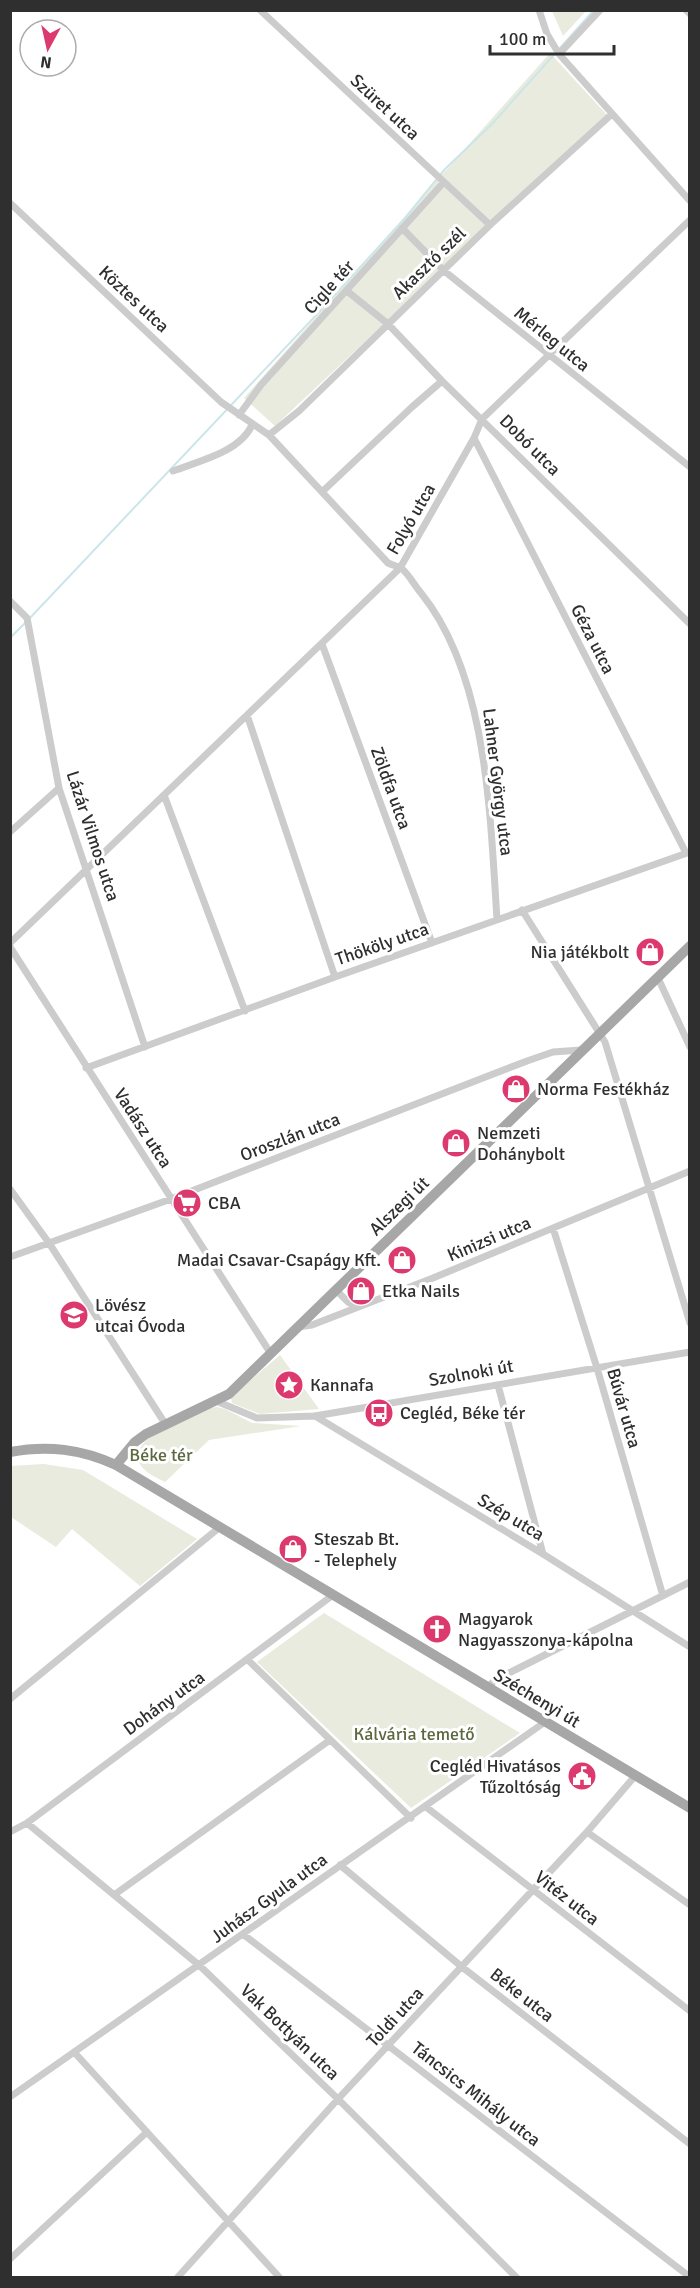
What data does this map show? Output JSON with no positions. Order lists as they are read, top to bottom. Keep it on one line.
{"streets":{"main road":["Alszegi út","Széchenyi út"],"street":["Szüret utca","Akasztó szél","Cigle tér","Köztes utca","Mérleg utca","Dobó utca","Folyó utca","Géza utca","Lahner György utca","Zöldfa utca","Lázár Vilmos utca","Thököly utca","Vadász utca","Oroszlán utca","Kinizsi utca","Szolnoki út","Búvár utca","Szép utca","Dohány utca","Juhász Gyula utca","Vitéz utca","Béke utca","Toldi utca","Vak Bottyán utca","Táncsics Mihály utca"]},"crossings":[["Szüret utca","Akasztó szél"],["Szüret utca","Cigle tér"],["Akasztó szél","Mérleg utca"],["Akasztó szél","Dobó utca"],["Akasztó szél","Lahner György utca"],["Cigle tér","Köztes utca"],["Cigle tér","Mérleg utca"],["Cigle tér","Dobó utca"],["Cigle tér","Lahner György utca"],["Köztes utca","Lahner György utca"],["Mérleg utca","Folyó utca"],["Dobó utca","Folyó utca"],["Folyó utca","Géza utca"],["Folyó utca","Lahner György utca"],["Folyó utca","Zöldfa utca"],["Folyó utca","Lázár Vilmos utca"],["Folyó utca","Vadász utca"],["Géza utca","Thököly utca"],["Lahner György utca","Thököly utca"],["Zöldfa utca","Thököly utca"],["Lázár Vilmos utca","Thököly utca"],["Thököly utca","Vadász utca"],["Vadász utca","Oroszlán utca"],["Vadász utca","Alszegi út"],["Oroszlán utca","Alszegi út"],["Alszegi út","Kinizsi utca"],["Alszegi út","Szolnoki út"],["Alszegi út","Széchenyi út"],["Kinizsi utca","Búvár utca"],["Szolnoki út","Búvár utca"],["Szolnoki út","Szép utca"],["Széchenyi út","Dohány utca"],["Széchenyi út","Juhász Gyula utca"],["Széchenyi út","Toldi utca"],["Dohány utca","Vak Bottyán utca"],["Juhász Gyula utca","Vitéz utca"],["Juhász Gyula utca","Béke utca"],["Juhász Gyula utca","Vak Bottyán utca"],["Juhász Gyula utca","Táncsics Mihály utca"],["Vitéz utca","Toldi utca"],["Béke utca","Toldi utca"],["Toldi utca","Vak Bottyán utca"],["Toldi utca","Táncsics Mihály utca"]],"parks":["Béke tér","Kálvária temető"],"places":{"shop":["Nia játékbolt","Norma Festékház","Nemzeti Dohánybolt","Madai Csavar-Csapágy Kft.","Etka Nails","Steszab Bt. - Telephely"],"supermarket":["CBA"],"school or university":["Lövész utcai Óvoda"],"place":["Kannafa"],"bus stop":["Cegléd, Béke tér"],"church":["Magyarok Nagyasszonya-kápolna"],"public building":["Cegléd Hivatásos Tűzoltóság"]},"scale_bar":"100 m","north":"bottom"}
